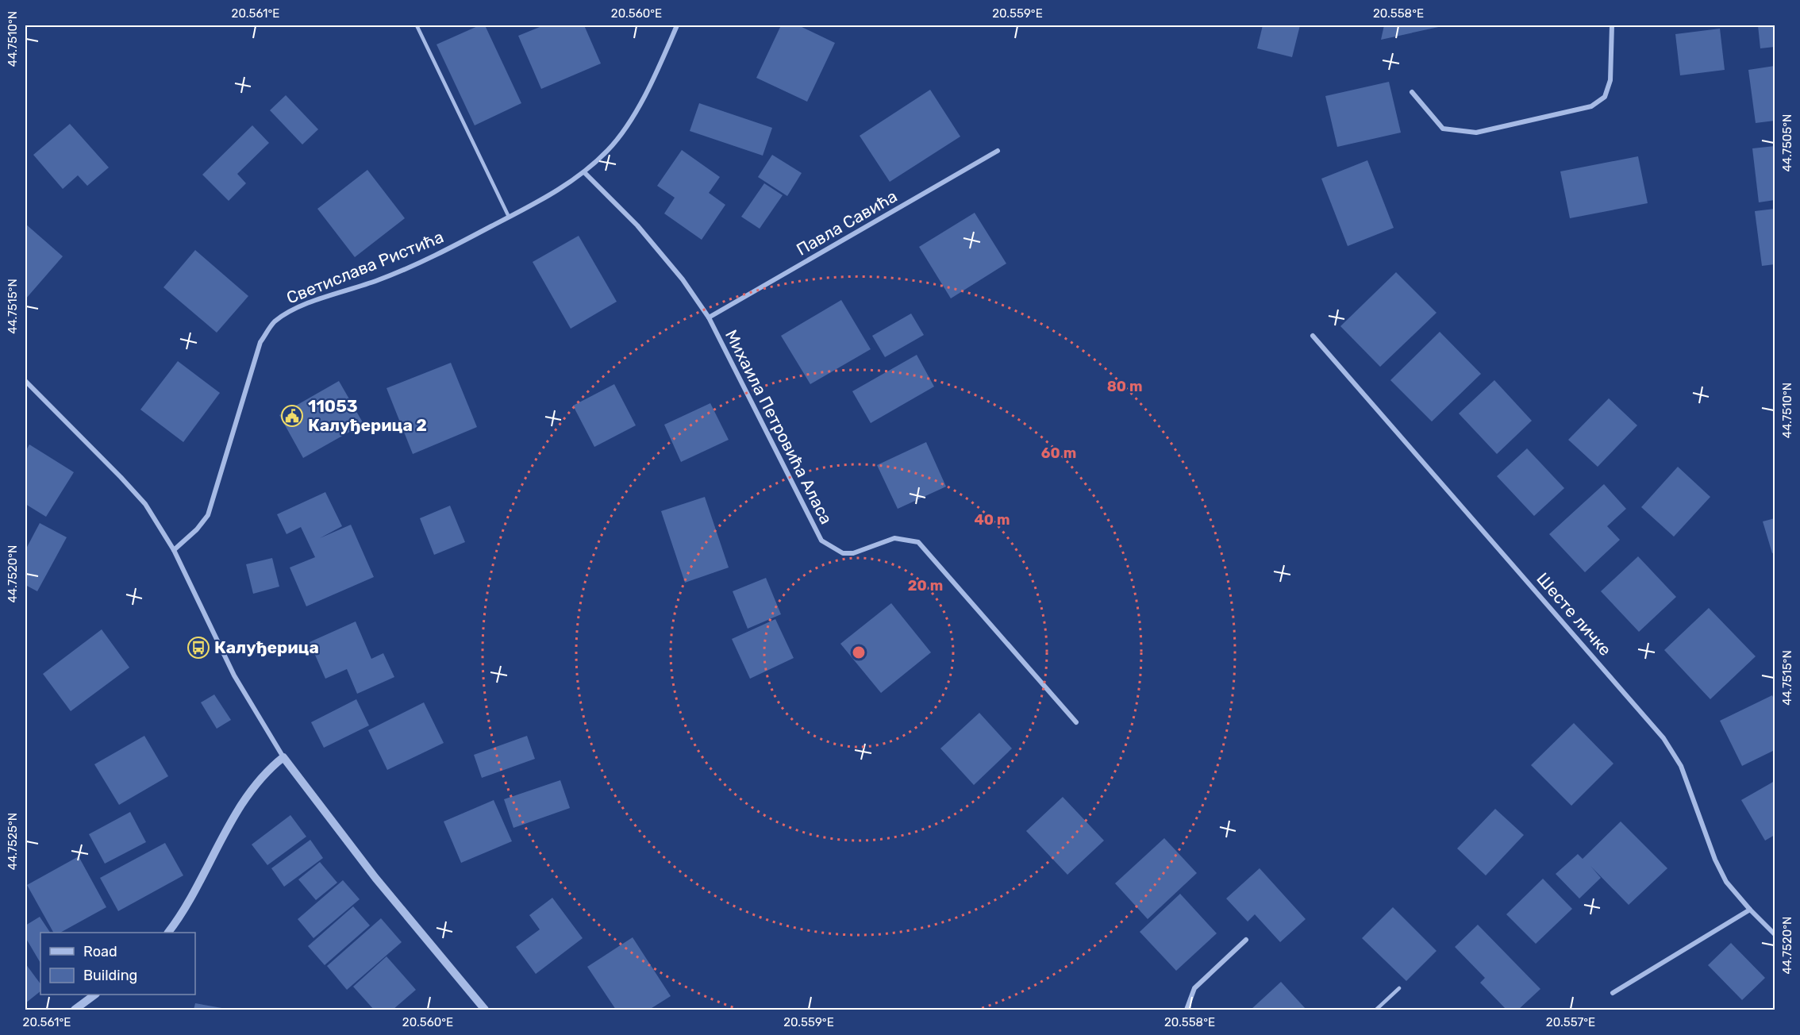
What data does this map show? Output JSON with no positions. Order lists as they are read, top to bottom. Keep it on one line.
{"streets":{"street":["Павла Савића","Светислава Ристића","Михаила Петровића Аласа","Шесте личке"]},"crossings":[["Павла Савића","Михаила Петровића Аласа"],["Светислава Ристића","Михаила Петровића Аласа"]],"places":{"public building":["11053 Калуђерица 2"],"bus stop":["Калуђерица"]},"legend":["Road","Building"],"coordinates":["20.561°E","20.560°E","20.559°E","20.558°E","44.7510°N","44.7505°N","44.7515°N","44.7520°N","44.7525°N","20.557°E"],"rings":["80 m","60 m","40 m","20 m"]}
